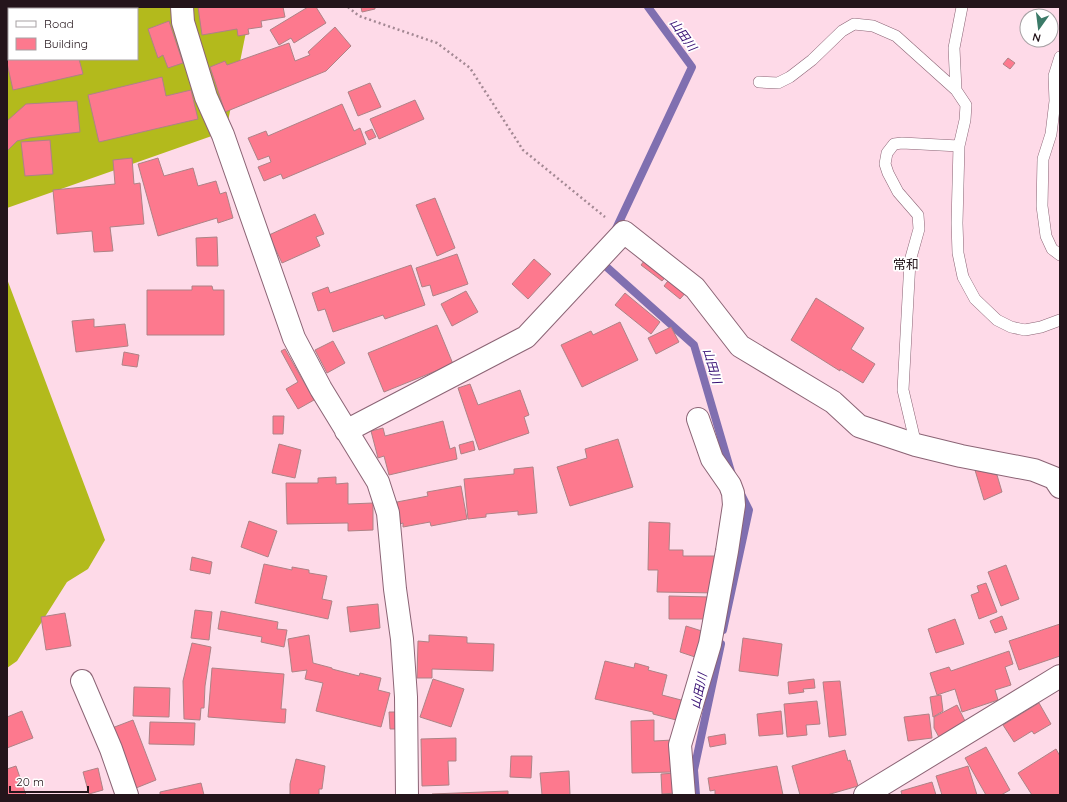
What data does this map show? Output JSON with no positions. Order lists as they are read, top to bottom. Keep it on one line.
{"districts":["常和"],"water":["山田川"],"legend":["Road","Building"],"scale_bar":"20 m","north":"bottom"}
